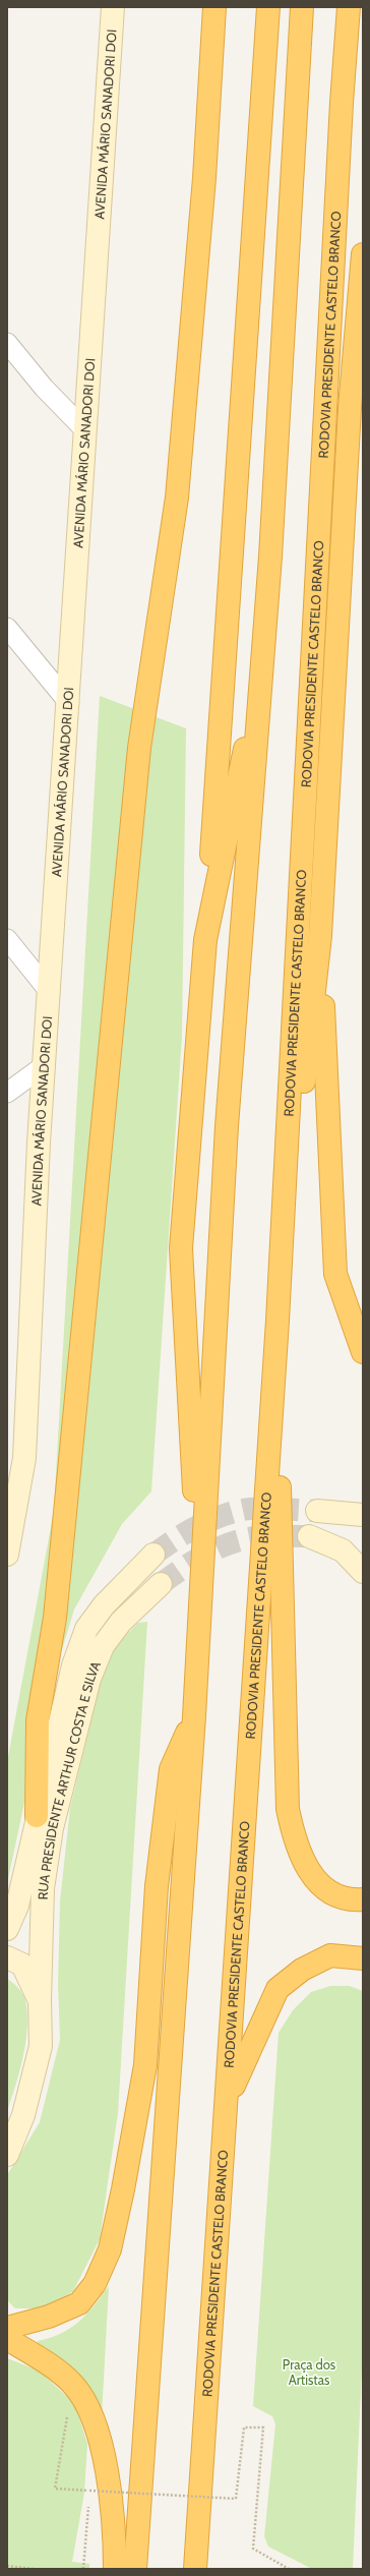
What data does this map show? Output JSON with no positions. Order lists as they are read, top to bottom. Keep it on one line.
{"streets":{"highway":["RODOVIA PRESIDENTE CASTELO BRANCO"],"main road":["AVENIDA MÁRIO SANADORI DOI","RUA PRESIDENTE ARTHUR COSTA E SILVA"]},"parks":["Praça dos Artistas"]}
